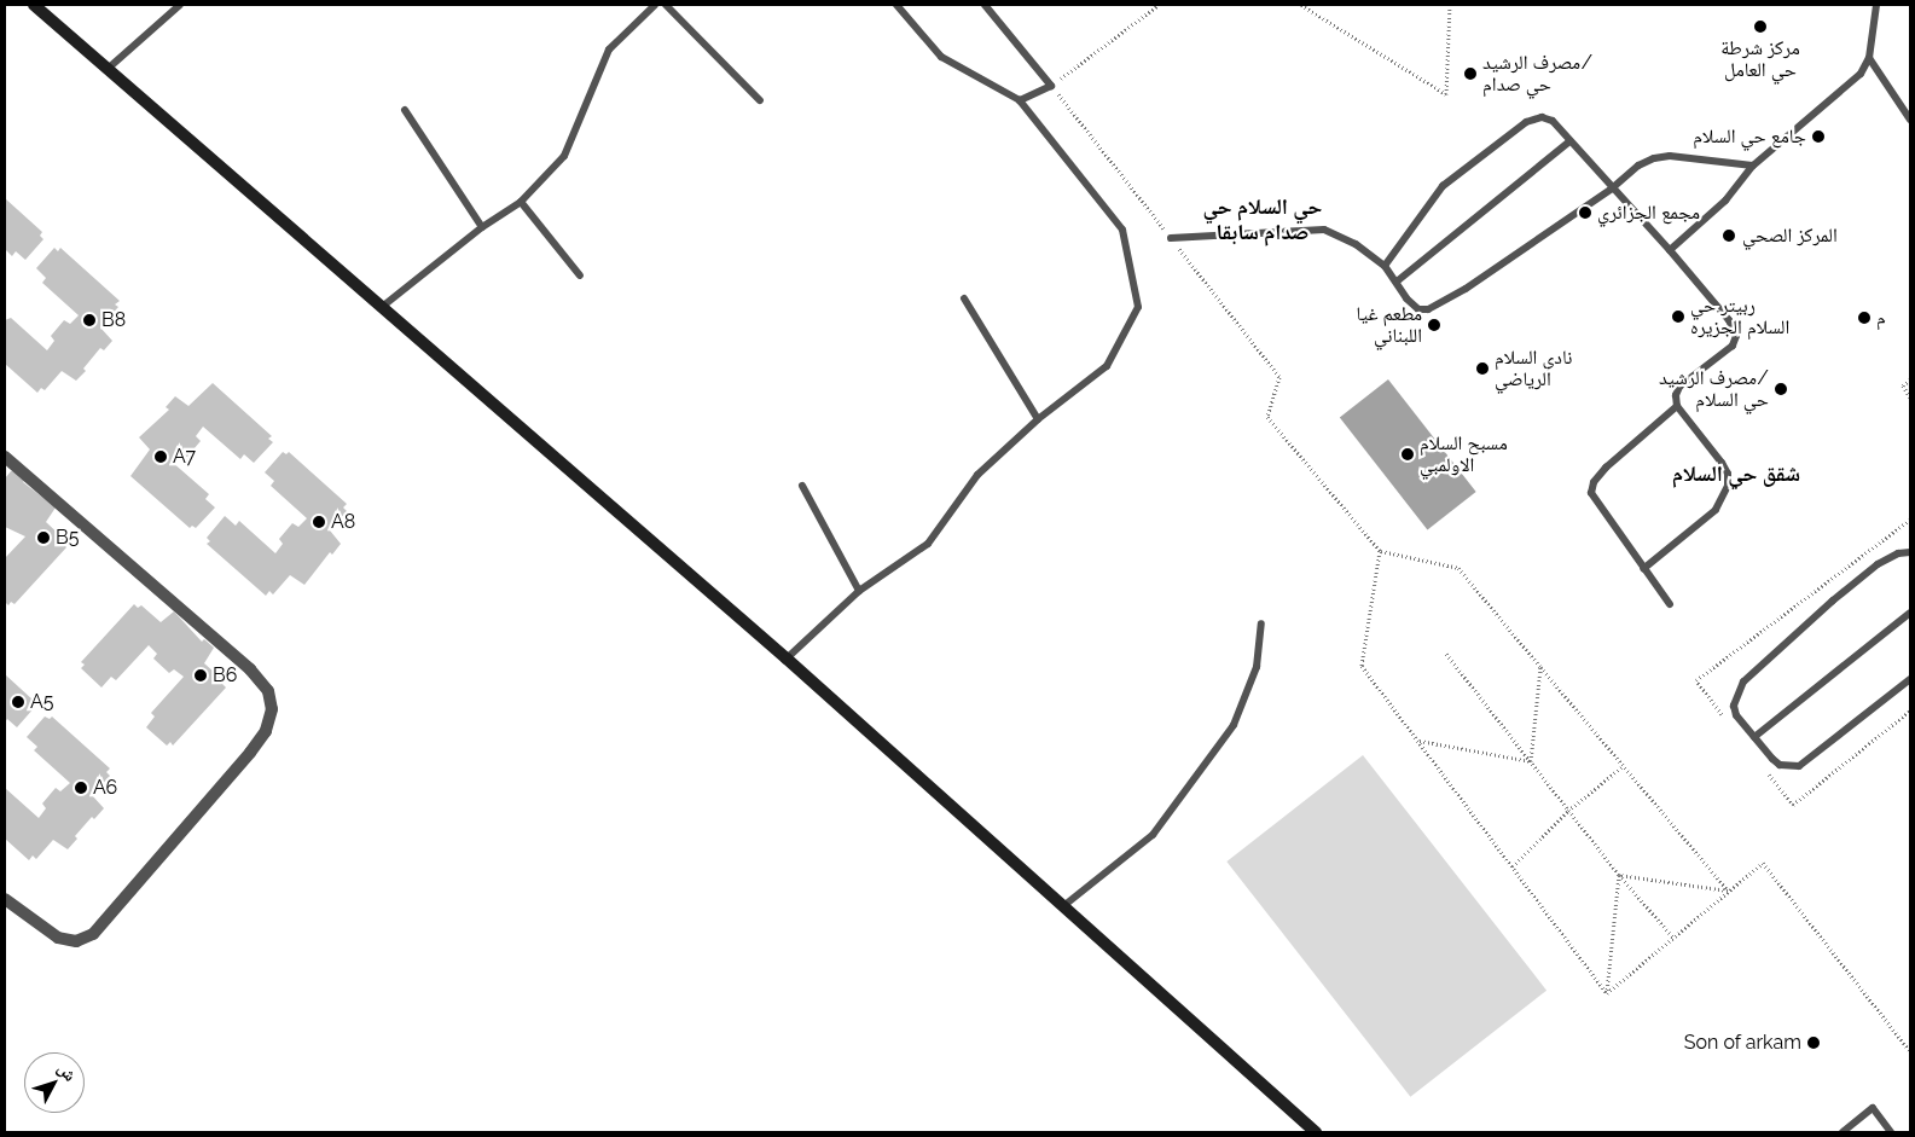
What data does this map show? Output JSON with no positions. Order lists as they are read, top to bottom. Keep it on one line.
{"districts":["حي السلام حي صدام سابقا","شقق حي السلام"],"places":["مركز شرطة حي العامل","مصرف الرشيد/ حي صدام","جامع حي السلام","مجمع الجزائري","المركز الصحي","ربيتر حي السلام الجزيره","م","B8","مطعم غيا اللبناني","نادي السلام الرياضي","مصرف الرشيد/ حي السلام","مسبح السلام الاولمبي","A7","A8","B5","B6","A5","A6","Son of arkam"],"north":"top right"}
